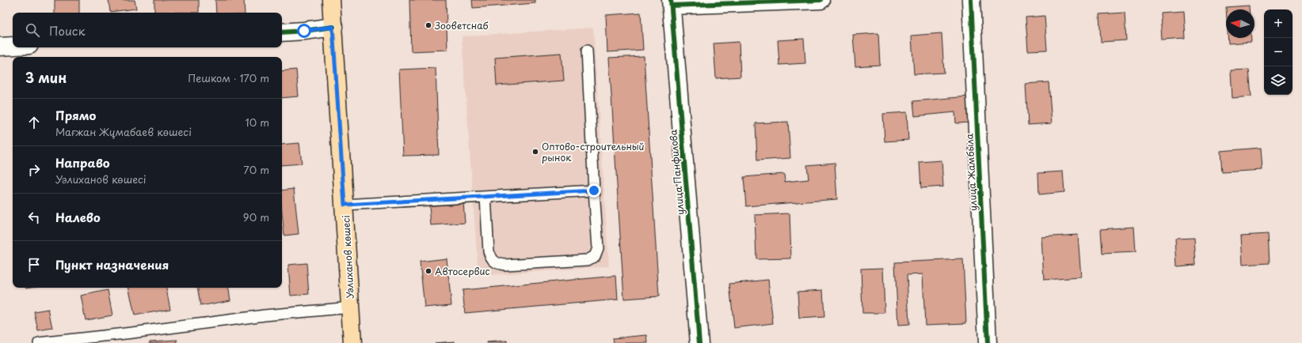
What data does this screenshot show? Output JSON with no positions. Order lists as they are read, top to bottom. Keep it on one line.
{"streets":{"main road":["Уәлиханов көшесі"],"street":["улица Панфилова","улица Жамбыла"]},"places":["Зооветснаб","Оптово-строительный рынок","Автосервис"],"north":"left","page":{"map_buttons":["+","−"],"search":"Поиск","heading":["3 мин","Пешком · 170 m"],"list":[["Прямо","Мағжан Жұмабаев көшесі","10 m"],["Направо","Уәлиханов көшесі","70 m"],["Налево","90 m"],"Пункт назначения"]}}
